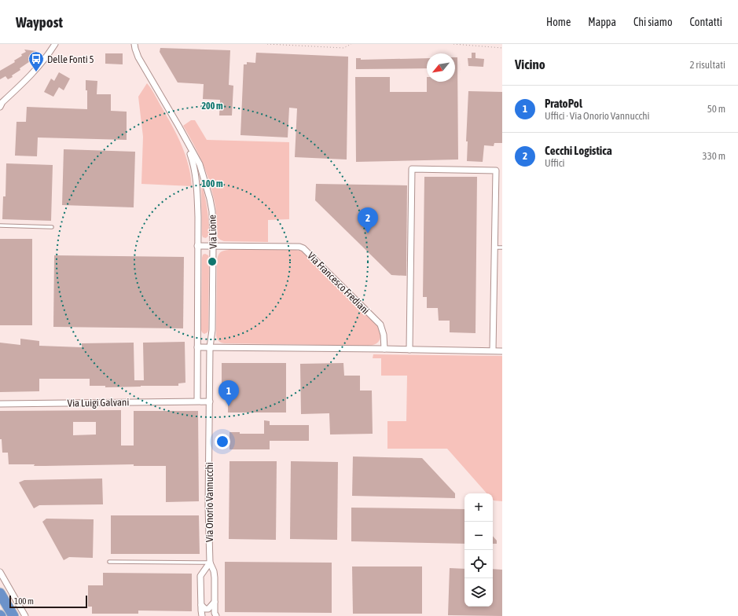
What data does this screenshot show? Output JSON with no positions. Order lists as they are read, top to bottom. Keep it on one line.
{"streets":{"street":["Via Lione","Via Francesco Frediani","Via Luigi Galvani","Via Onorio Vannucchi"]},"crossings":[["Via Lione","Via Francesco Frediani"],["Via Lione","Via Onorio Vannucchi"],["Via Luigi Galvani","Via Onorio Vannucchi"]],"places":{"bus stop":["Delle Fonti 5"]},"scale_bar":"100 m","north":"bottom left","page":{"header":"Waypost","nav":["Home","Mappa","Chi siamo","Contatti"],"heading":["Vicino","2 risultati"],"list":[{"mark":"1","name":"PratoPol","note":"Uffici · Via Onorio Vannucchi","value":"50 m"},{"mark":"2","name":"Cecchi Logistica","note":"Uffici","value":"330 m"}],"pins":["2","1"],"map_buttons":["+","−"],"scale":"100 m"},"rings":["200 m","100 m"]}
